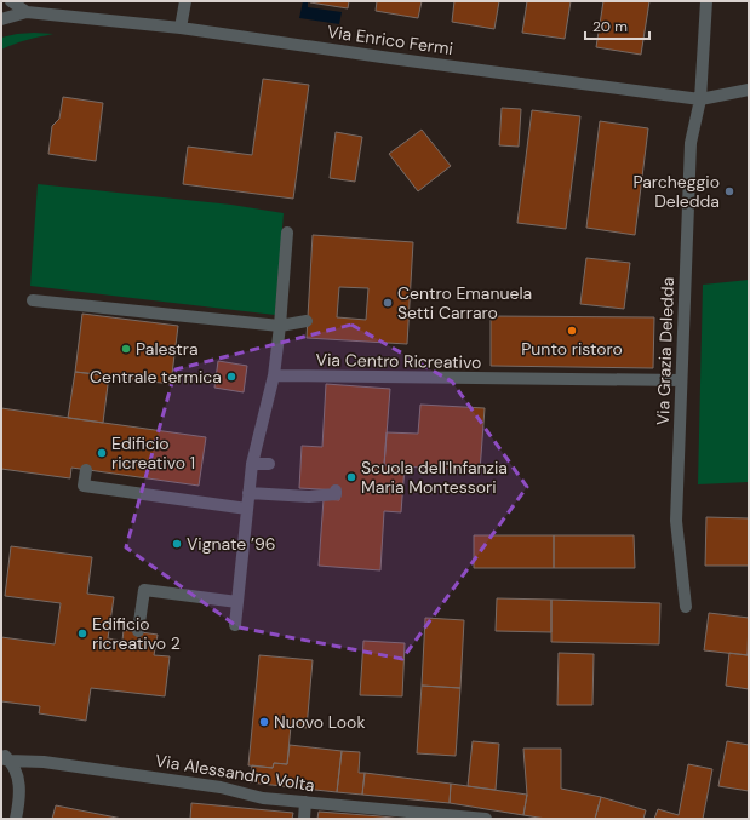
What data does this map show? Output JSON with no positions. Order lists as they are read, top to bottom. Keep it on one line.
{"streets":{"street":["Via Enrico Fermi","Via Grazia Deledda","Via Centro Ricreativo","Via Alessandro Volta"]},"crossings":[["Via Enrico Fermi","Via Grazia Deledda"],["Via Grazia Deledda","Via Centro Ricreativo"]],"places":["Parcheggio Deledda","Centro Emanuela Setti Carraro","Punto ristoro","Palestra","Centrale termica","Edificio ricreativo 1","Scuola dell'Infanzia Maria Montessori","Vignate ’96","Edificio ricreativo 2","Nuovo Look"],"scale_bar":"20 m"}
